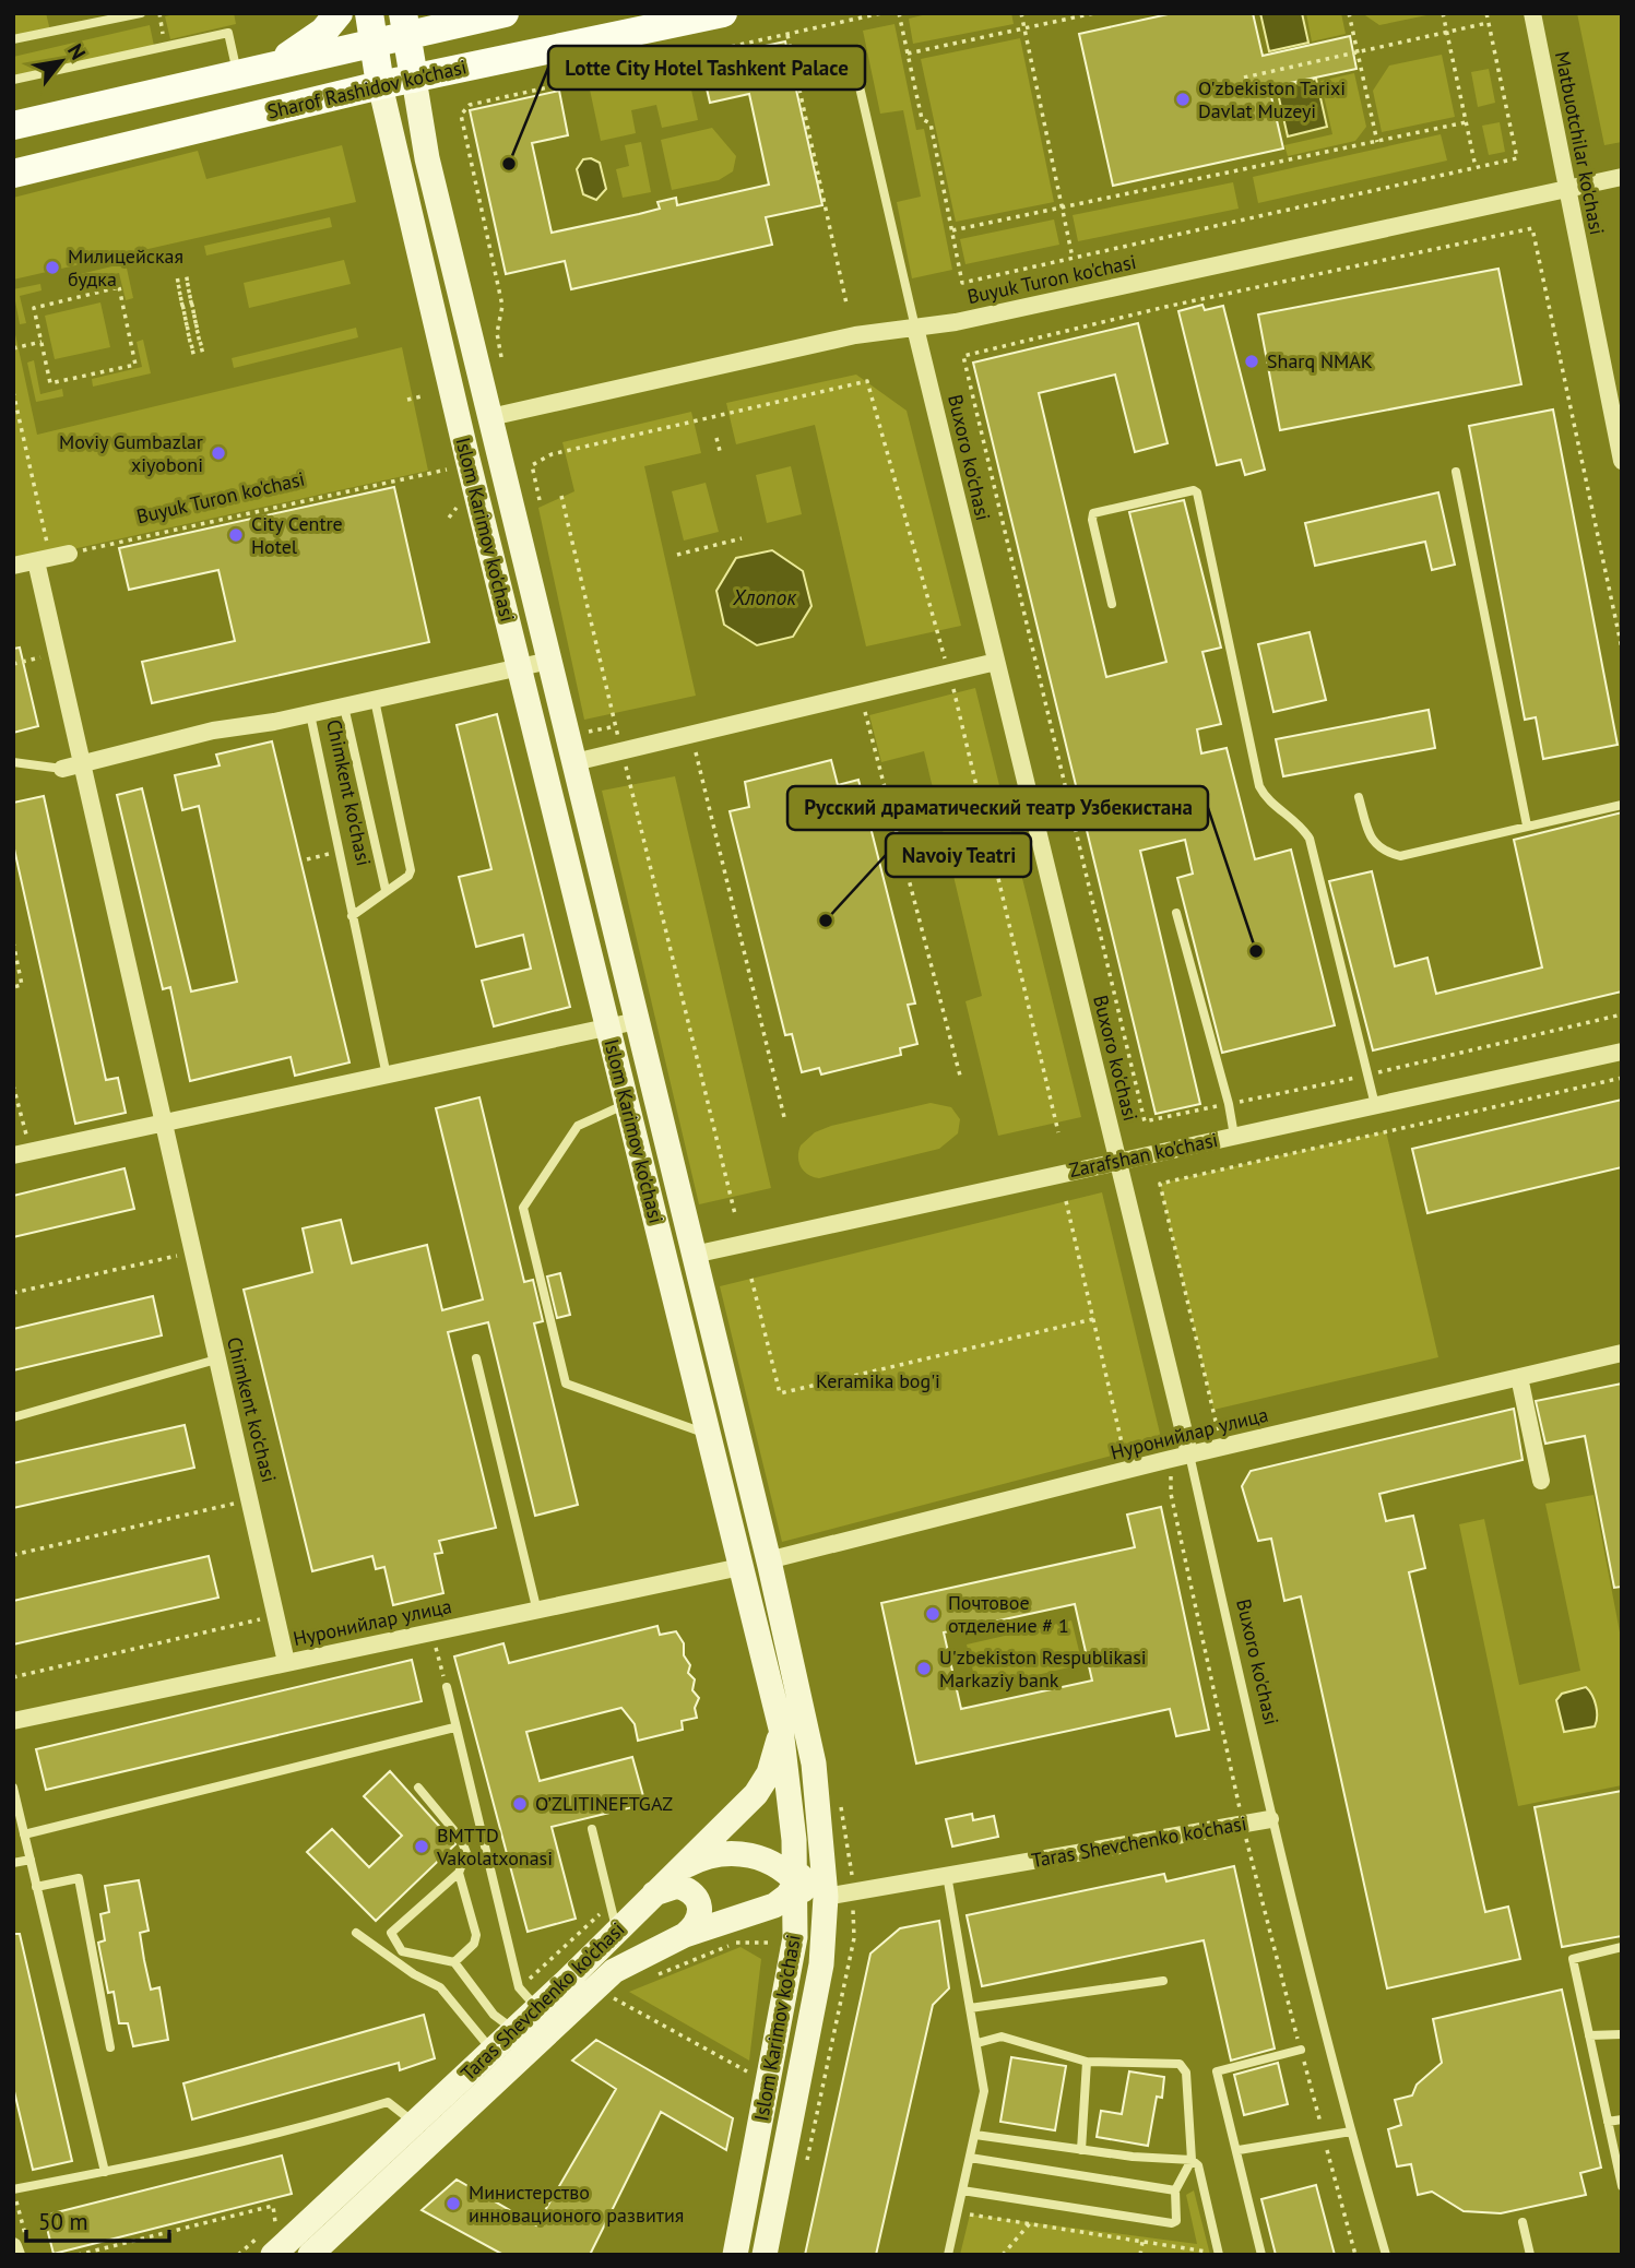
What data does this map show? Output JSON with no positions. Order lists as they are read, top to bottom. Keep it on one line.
{"streets":{"main road":["Sharof Rashidov ko'chasi","Islom Karimov ko'chasi","Zarafshan ko'chasi","Taras Shevchenko ko'chasi"],"street":["Matbuotchilar ko'chasi","Buyuk Turon ko'chasi","Buxoro ko'chasi","Chimkent ko'chasi","Нуронийлар улица"]},"crossings":[["Sharof Rashidov ko'chasi","Islom Karimov ko'chasi"],["Matbuotchilar ko'chasi","Buyuk Turon ko'chasi"],["Buyuk Turon ko'chasi","Buxoro ko'chasi"],["Buyuk Turon ko'chasi","Islom Karimov ko'chasi"],["Buyuk Turon ko'chasi","Chimkent ko'chasi"],["Buxoro ko'chasi","Zarafshan ko'chasi"],["Buxoro ko'chasi","Нуронийлар улица"],["Buxoro ko'chasi","Taras Shevchenko ko'chasi"],["Islom Karimov ko'chasi","Chimkent ko'chasi"],["Islom Karimov ko'chasi","Zarafshan ko'chasi"],["Islom Karimov ko'chasi","Нуронийлар улица"],["Islom Karimov ko'chasi","Taras Shevchenko ko'chasi"],["Chimkent ko'chasi","Нуронийлар улица"]],"water":["Хлопок"],"parks":["Keramika bog'i"],"places":["O'zbekiston Tarixi Davlat Muzeyi","Lotte City Hotel Tashkent Palace","Милицейская будка","Sharq NMAK","Moviy Gumbazlar xiyoboni","City Centre Hotel","Navoiy Teatri","Русский драматический театр Узбекистана","Почтовое отделение # 1","U'zbekiston Respublikasi Markaziy bank","O’ZLITINEFTGAZ","BMTTD Vakolatxonasi","Министерство инновационого развития"],"scale_bar":"50 m","north":"top right"}
